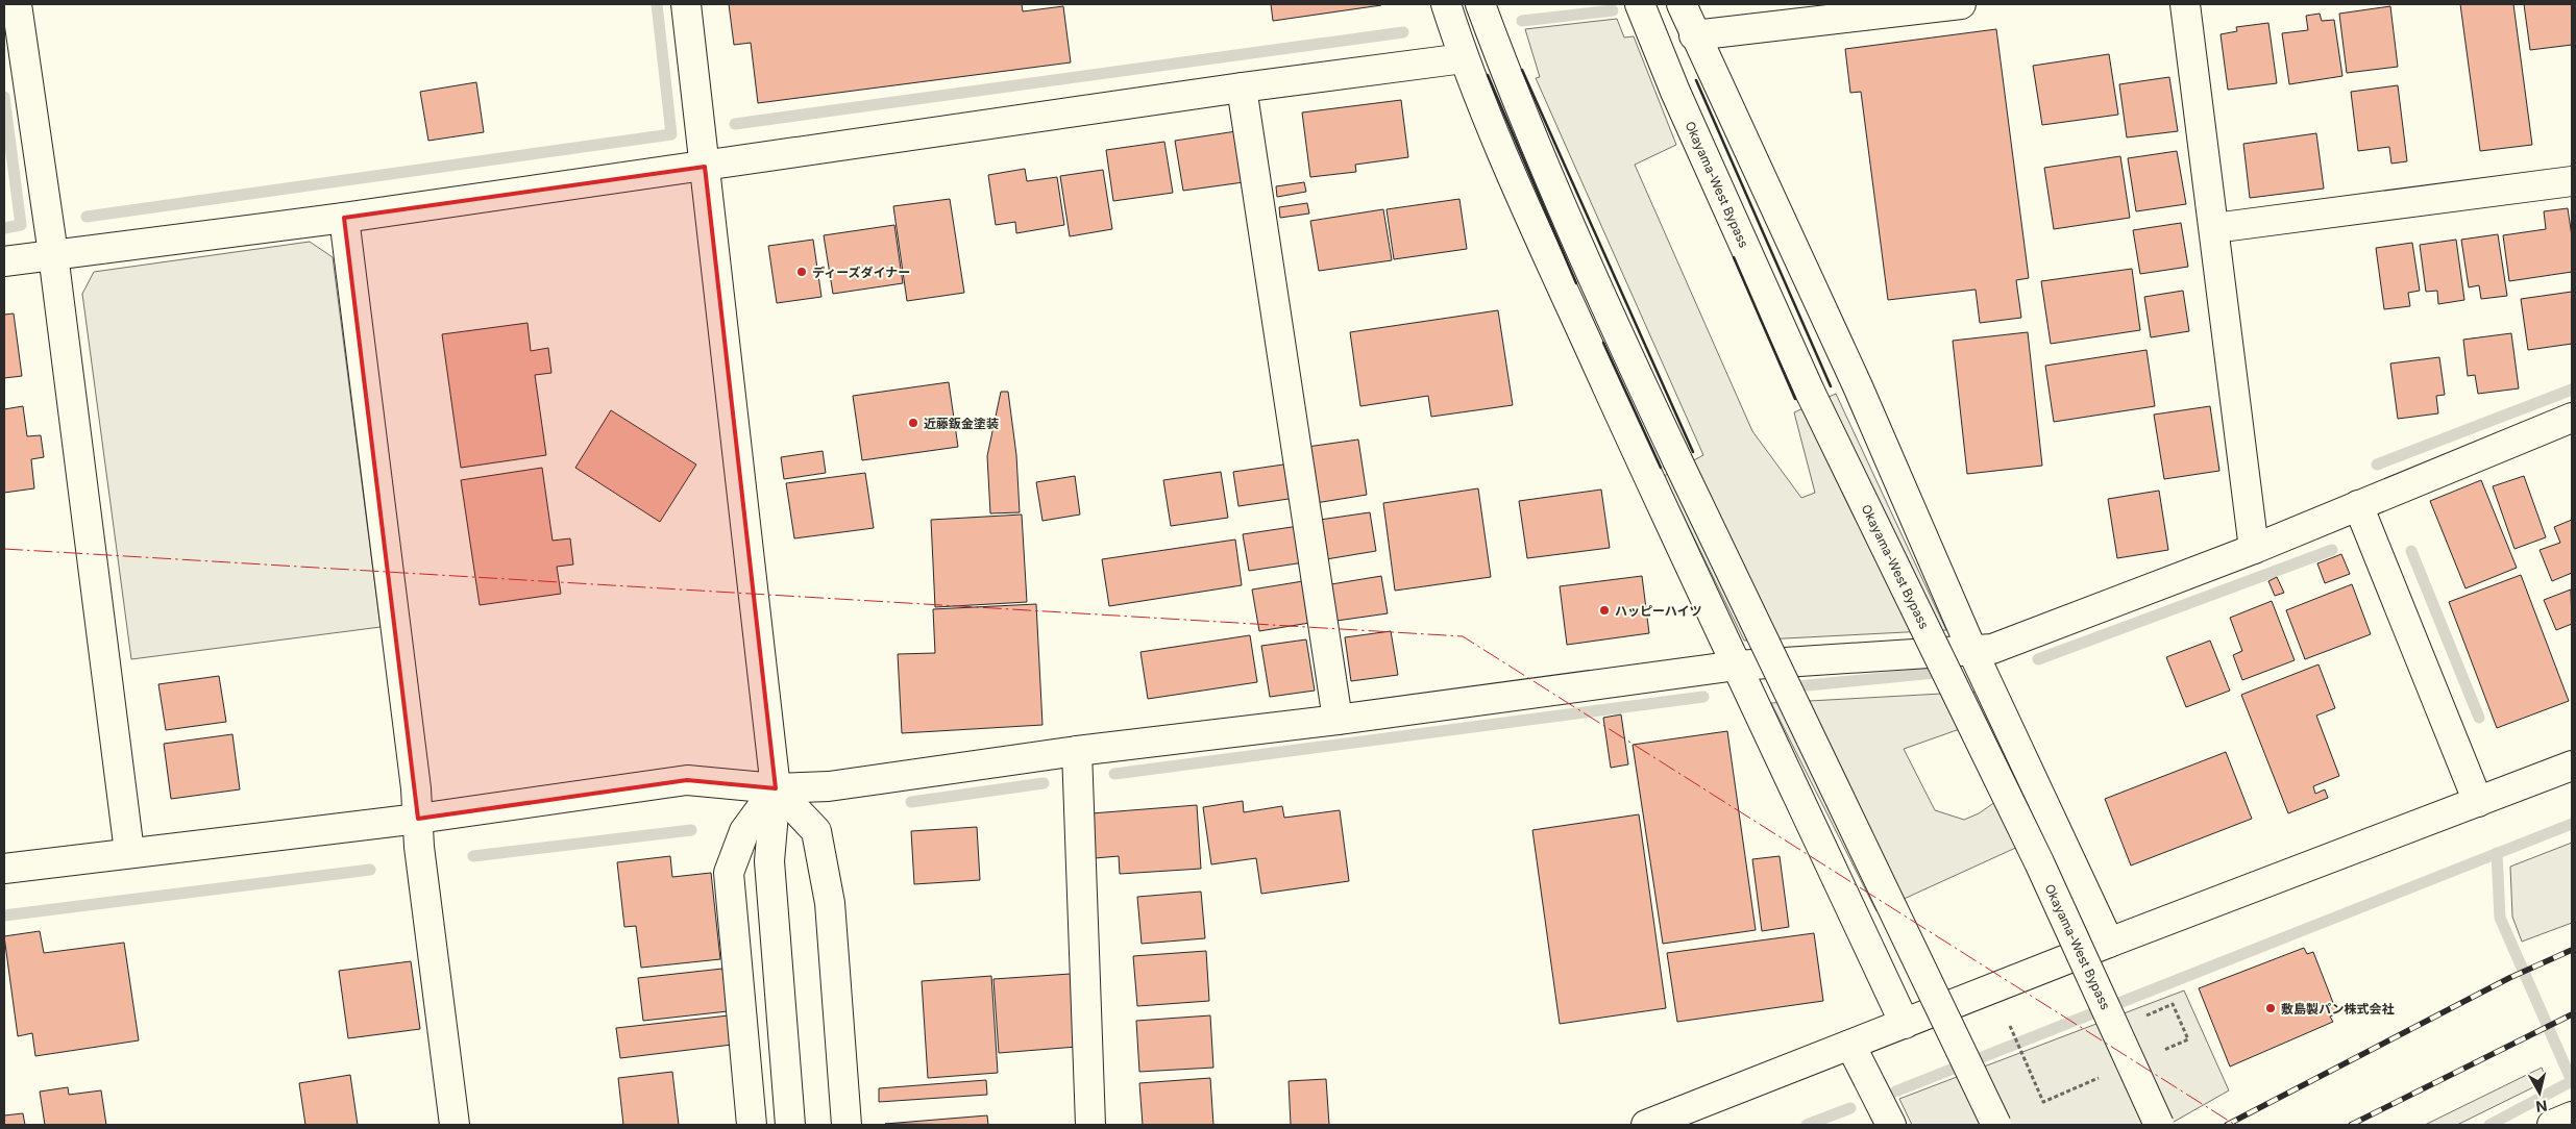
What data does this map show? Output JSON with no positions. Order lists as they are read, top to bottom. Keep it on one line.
{"streets":{"main road":["Okayama-West Bypass"]},"places":["ディーズダイナー","近藤鈑金塗装","ハッピーハイツ","敷島製パン株式会社"],"north":"bottom"}
